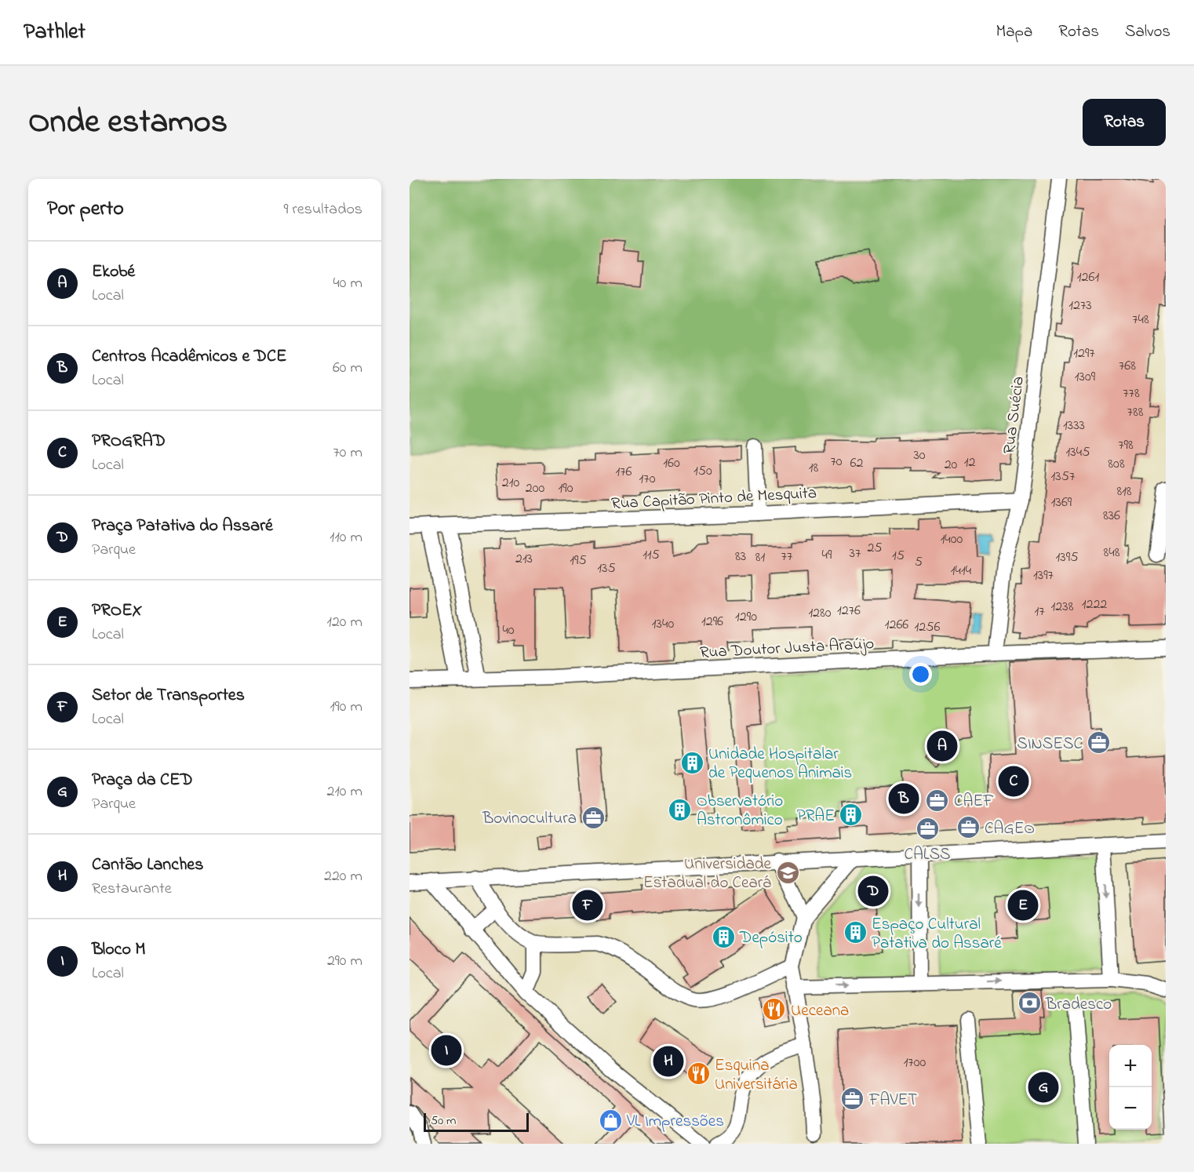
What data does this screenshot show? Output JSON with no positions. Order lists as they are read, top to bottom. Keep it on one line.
{"streets":{"street":["Rua Suécia","Rua Capitão Pinto de Mesquita","Rua Doutor Justa Araújo"]},"crossings":[["Rua Suécia","Rua Capitão Pinto de Mesquita"],["Rua Suécia","Rua Doutor Justa Araújo"]],"places":{"office":["SINSESC","CAEF","Bovinocultura","CAGEO","CALSS","FAVET"],"building":["Unidade Hospitalar de Pequenos Animais","Observatório Astronômico","PRAE","Espaço Cultural Patativa do Assaré","Depósito"],"school or university":["Universidade Estadual do Ceará"],"bank":["Bradesco"],"restaurant":["Ueceana","Esquina Universitária"],"shop":["VL Impressões"]},"house_numbers":["1261","1273","748","1297","768","1309","778","788","1333","798","1345","30","70","12","160","62","808","20","18","150","176","1357","170","210","200","190","818","1369","836","1400","25","848","37","115","49","15","83","77","81","1395","213","195","5","135","1414","1397","1222","1238","1276","17","1280","1290","1296","1340","1266","1256","40","1700"],"scale_bar":"50 m","page":{"header":"Pathlet","nav":["Mapa","Rotas","Salvos"],"title":"Onde estamos","buttons":"Rotas","heading":["Por perto","9 resultados"],"list":[{"mark":"A","name":"Ekobé","note":"Local","value":"40 m"},{"mark":"B","name":"Centros Acadêmicos e DCE","note":"Local","value":"60 m"},{"mark":"C","name":"PROGRAD","note":"Local","value":"70 m"},{"mark":"D","name":"Praça Patativa do Assaré","note":"Parque","value":"110 m"},{"mark":"E","name":"PROEX","note":"Local","value":"120 m"},{"mark":"F","name":"Setor de Transportes","note":"Local","value":"190 m"},{"mark":"G","name":"Praça da CED","note":"Parque","value":"210 m"},{"mark":"H","name":"Cantão Lanches","note":"Restaurante","value":"220 m"},{"mark":"I","name":"Bloco M","note":"Local","value":"290 m"}],"pins":["A","C","B","D","E","F","I","H","G"],"map_buttons":["+","−"],"scale":"50 m"}}
